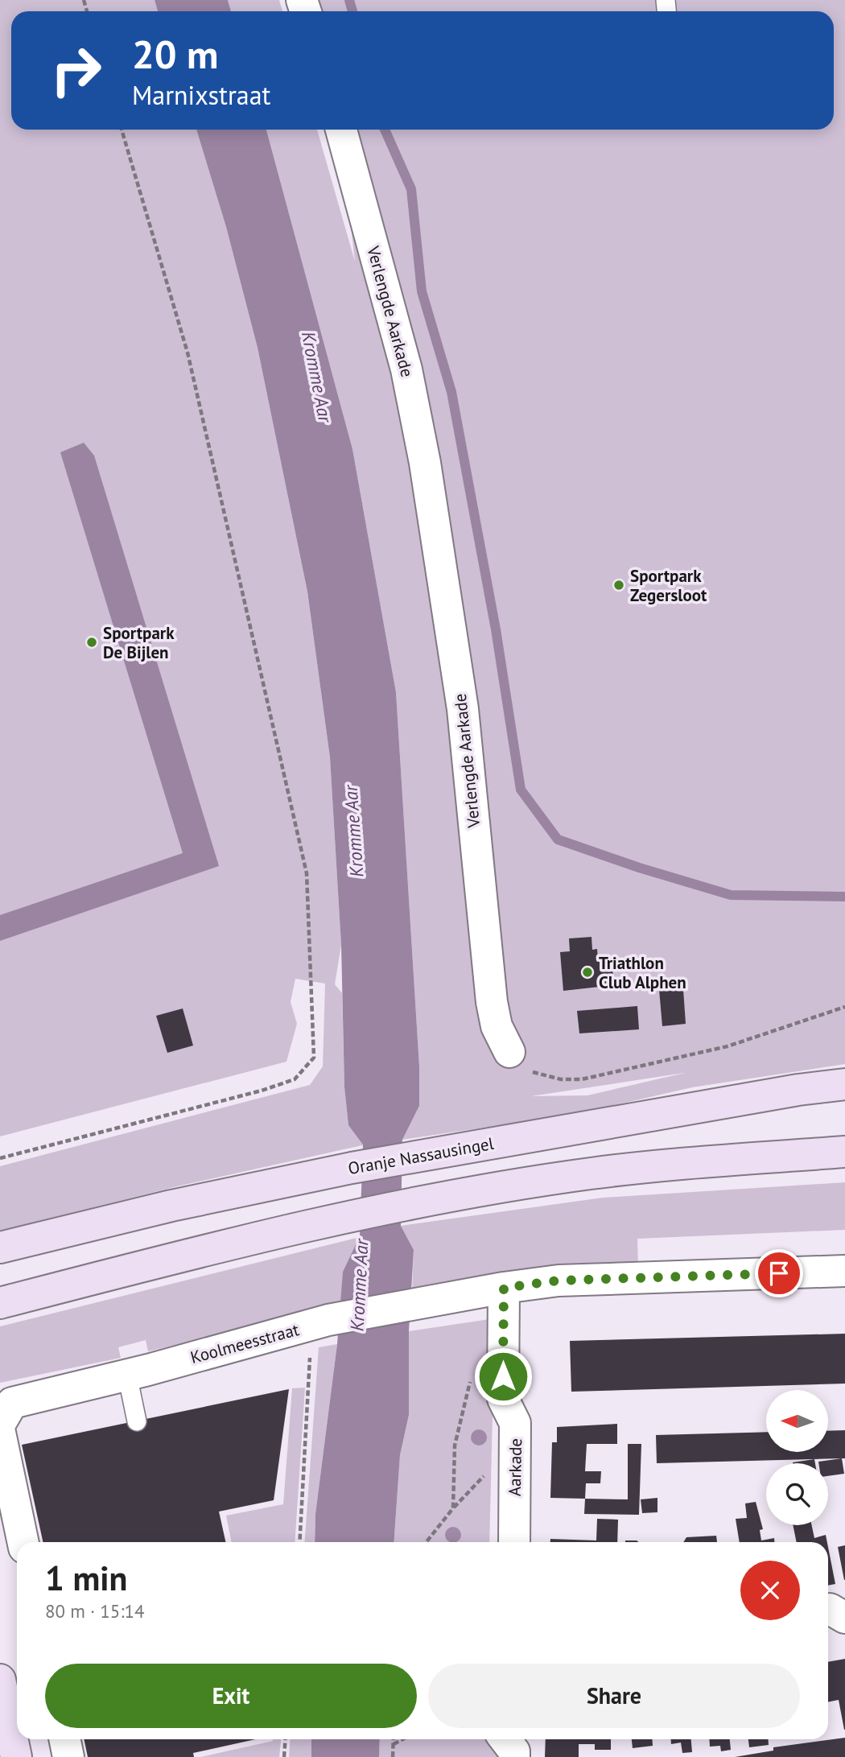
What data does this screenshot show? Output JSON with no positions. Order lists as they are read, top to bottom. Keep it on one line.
{"streets":{"main road":["Oranje Nassausingel"],"street":["Verlengde Aarkade","Koolmeesstraat","Aarkade"]},"crossings":[["Koolmeesstraat","Aarkade"]],"water":["Kromme Aar"],"places":["Sportpark Zegersloot","Sportpark De Bijlen","Triathlon Club Alphen"],"north":"left","page":{"turn":["20 m","Marnixstraat"],"heading":["1 min","80 m · 15:14"],"buttons":["Exit","Share"]}}
